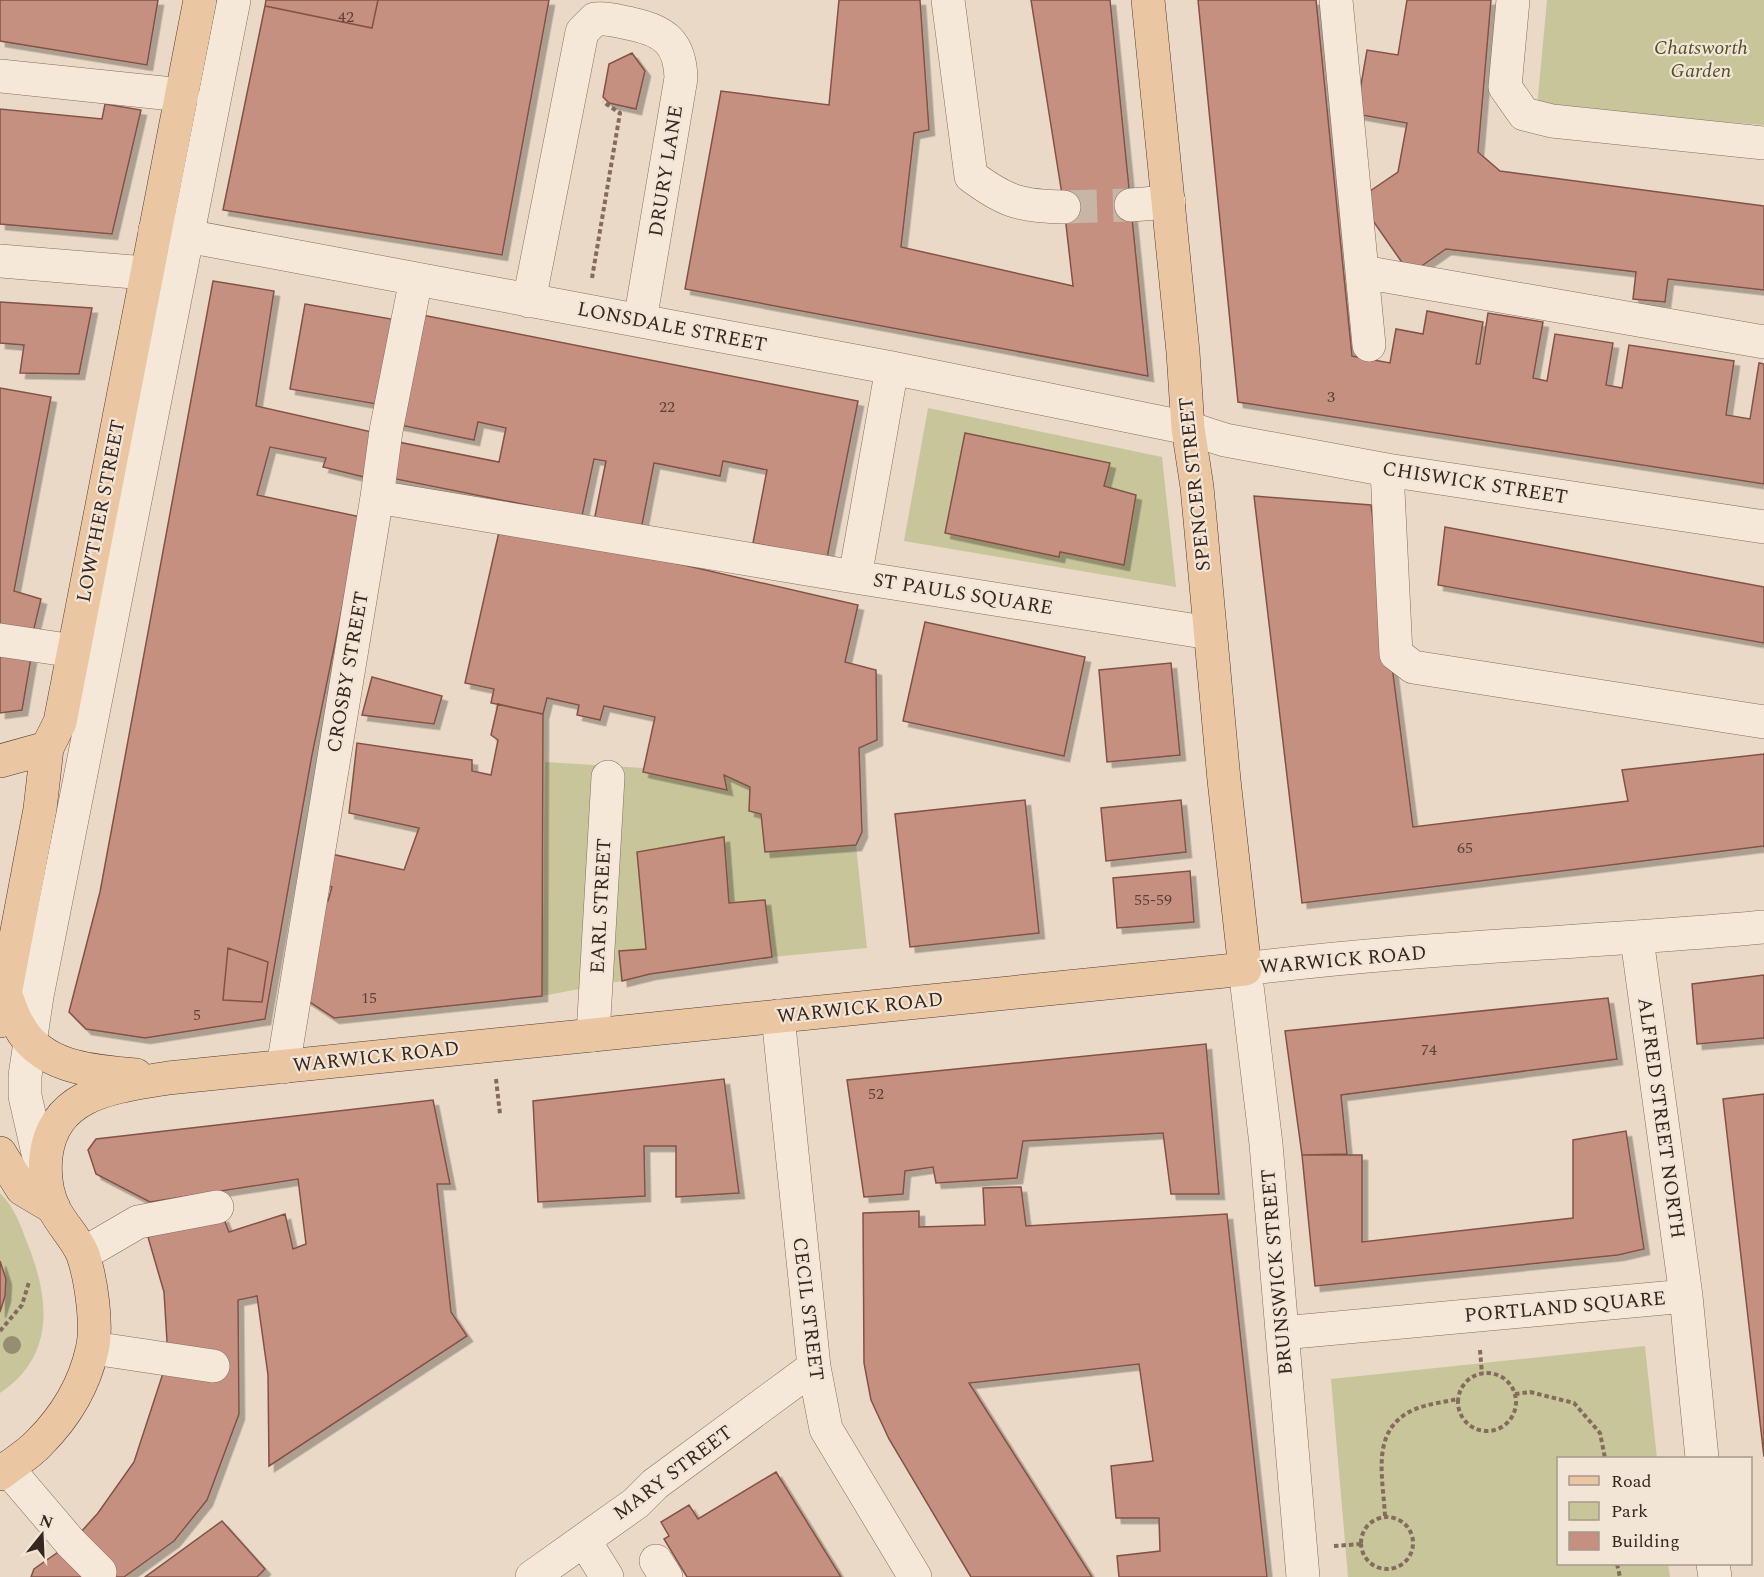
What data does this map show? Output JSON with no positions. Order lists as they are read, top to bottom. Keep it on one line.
{"streets":{"main road":["SPENCER STREET","LOWTHER STREET","WARWICK ROAD"],"street":["DRURY LANE","LONSDALE STREET","CHISWICK STREET","ST PAULS SQUARE","CROSBY STREET","EARL STREET","ALFRED STREET NORTH","BRUNSWICK STREET","PORTLAND SQUARE","CECIL STREET","MARY STREET"]},"crossings":[["DRURY LANE","LONSDALE STREET"],["LONSDALE STREET","CHISWICK STREET"],["LONSDALE STREET","SPENCER STREET"],["LONSDALE STREET","LOWTHER STREET"],["LONSDALE STREET","ST PAULS SQUARE"],["LONSDALE STREET","CROSBY STREET"],["CHISWICK STREET","SPENCER STREET"],["SPENCER STREET","ST PAULS SQUARE"],["SPENCER STREET","WARWICK ROAD"],["SPENCER STREET","BRUNSWICK STREET"],["CROSBY STREET","WARWICK ROAD"],["EARL STREET","WARWICK ROAD"],["WARWICK ROAD","ALFRED STREET NORTH"],["WARWICK ROAD","BRUNSWICK STREET"],["WARWICK ROAD","CECIL STREET"],["ALFRED STREET NORTH","PORTLAND SQUARE"],["BRUNSWICK STREET","PORTLAND SQUARE"],["CECIL STREET","MARY STREET"]],"parks":["Chatsworth Garden"],"house_numbers":["42","3","22","65","55-59","15","5","74","52"],"legend":["Road","Park","Building"],"north":"top"}
